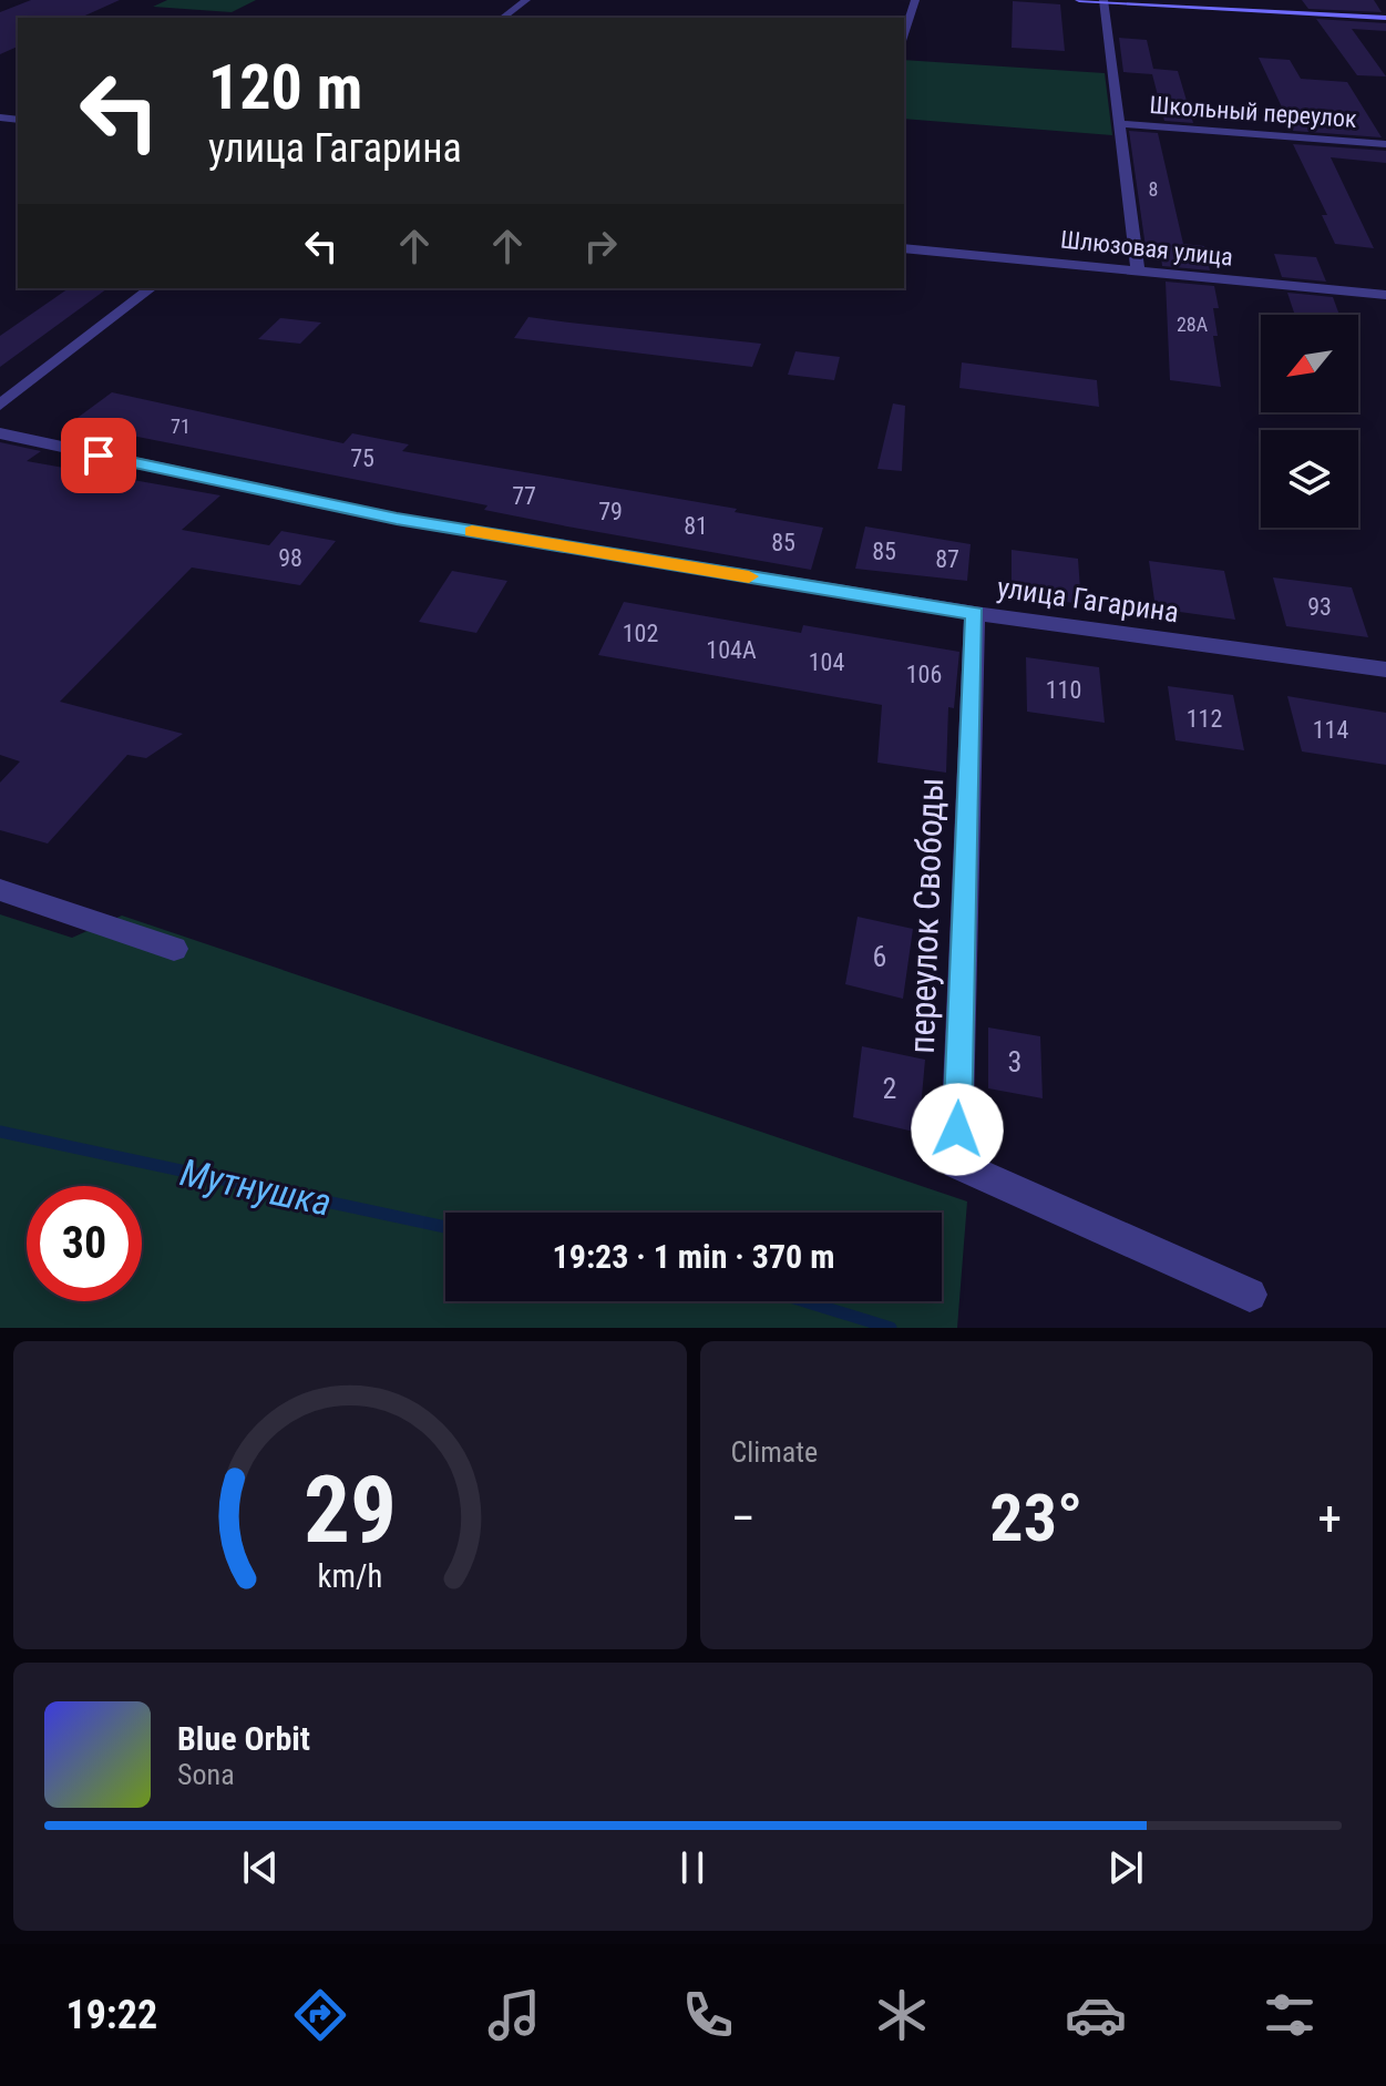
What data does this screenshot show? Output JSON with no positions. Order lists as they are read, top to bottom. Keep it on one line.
{"streets":{"street":["Школьный переулок","Шлюзовая улица","улица Гагарина","переулок Свободы"]},"crossings":[["улица Гагарина","переулок Свободы"]],"water":["Мутнушка"],"house_numbers":["8","28А","71","75","77","79","81","85","85","98","87","93","102","104А","104","106","110","112","114","6","3","2"],"north":"bottom left","page":{"turn":["120 m","улица Гагарина"],"limit":"30","trip":"19:23 · 1 min · 370 m","tile":"Climate","heat":["−","23°","+"],"song":["Blue Orbit","Sona"],"tabs":"19:22","gauge":["29","km/h"]}}
